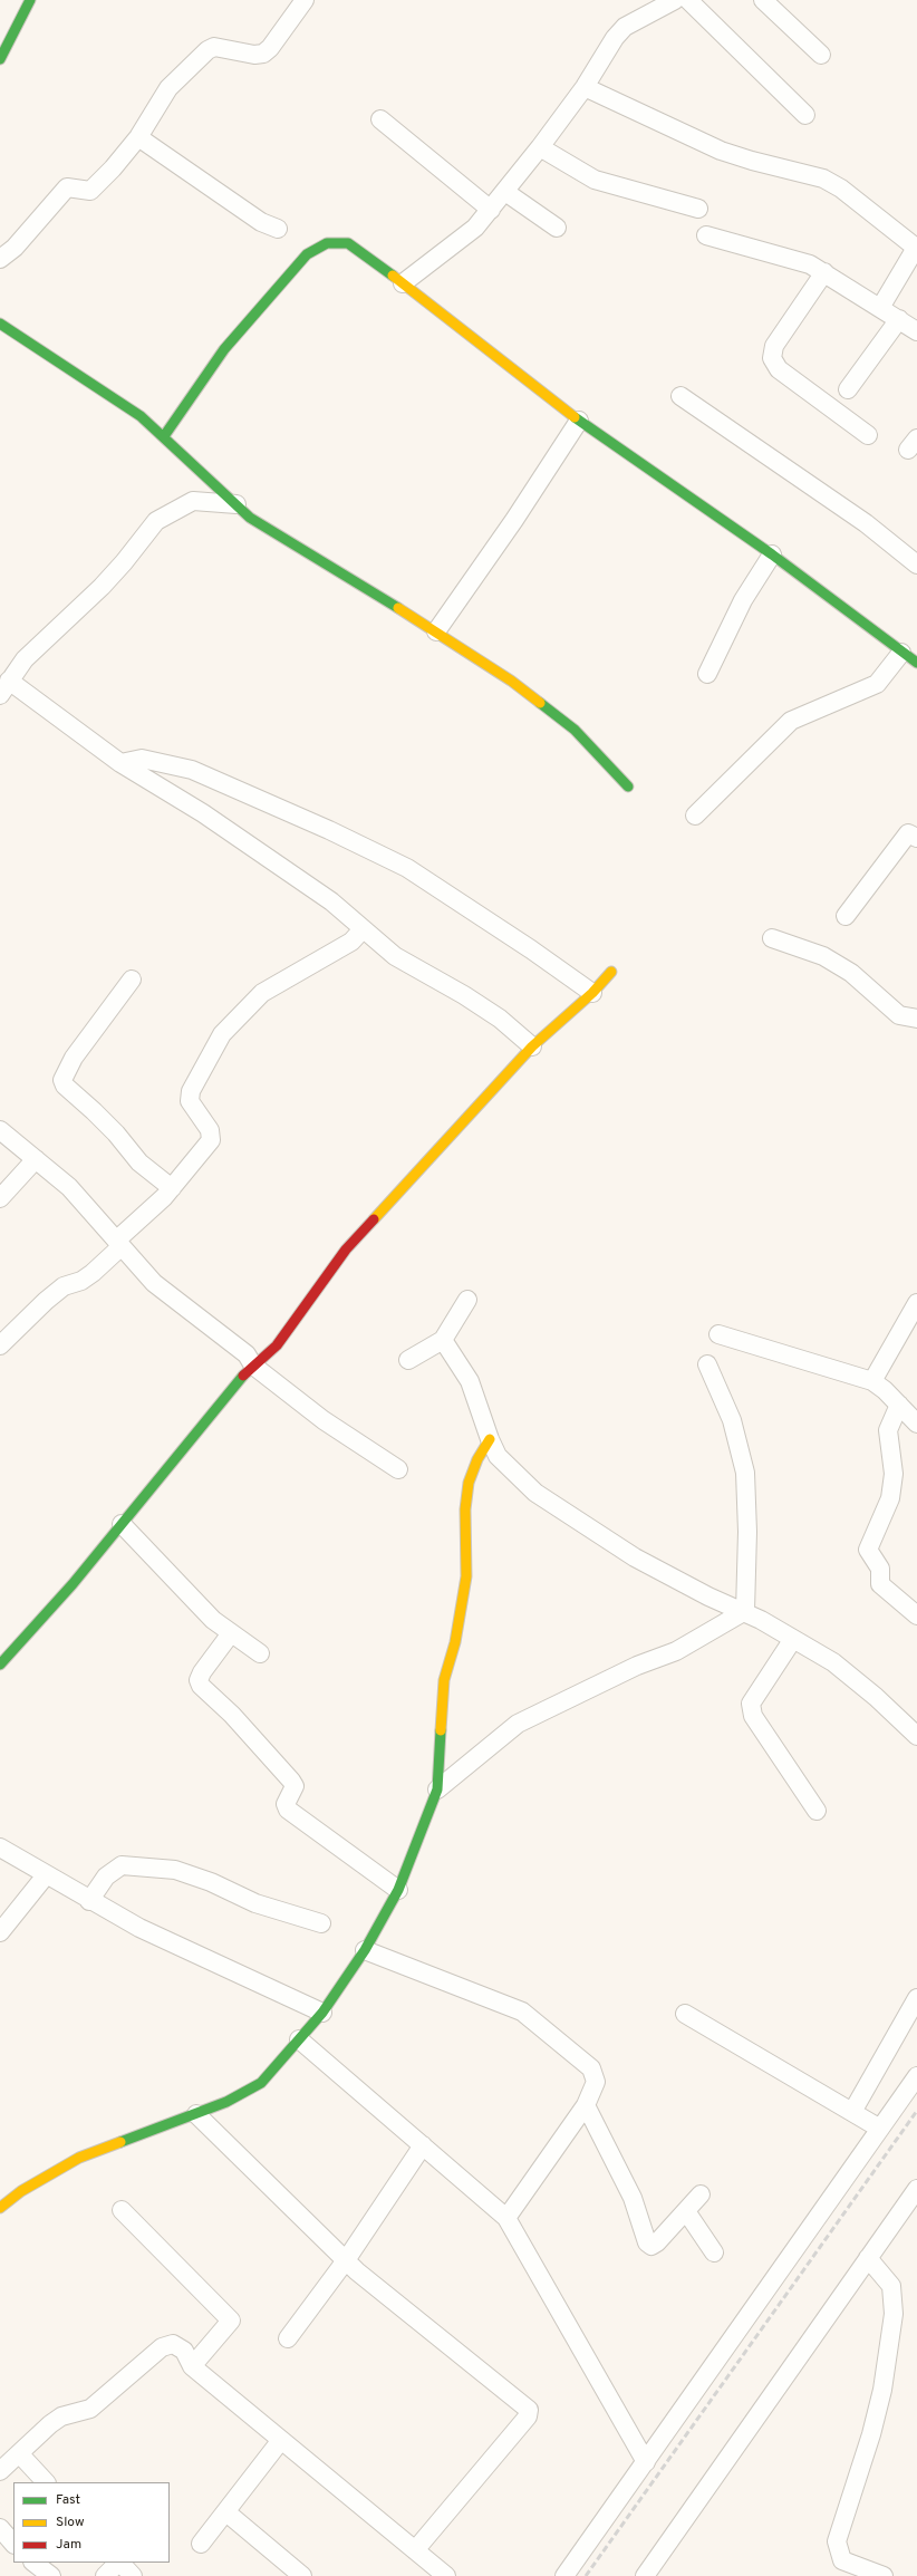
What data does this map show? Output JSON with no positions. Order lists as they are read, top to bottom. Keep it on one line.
{"legend":["Fast","Slow","Jam"]}
